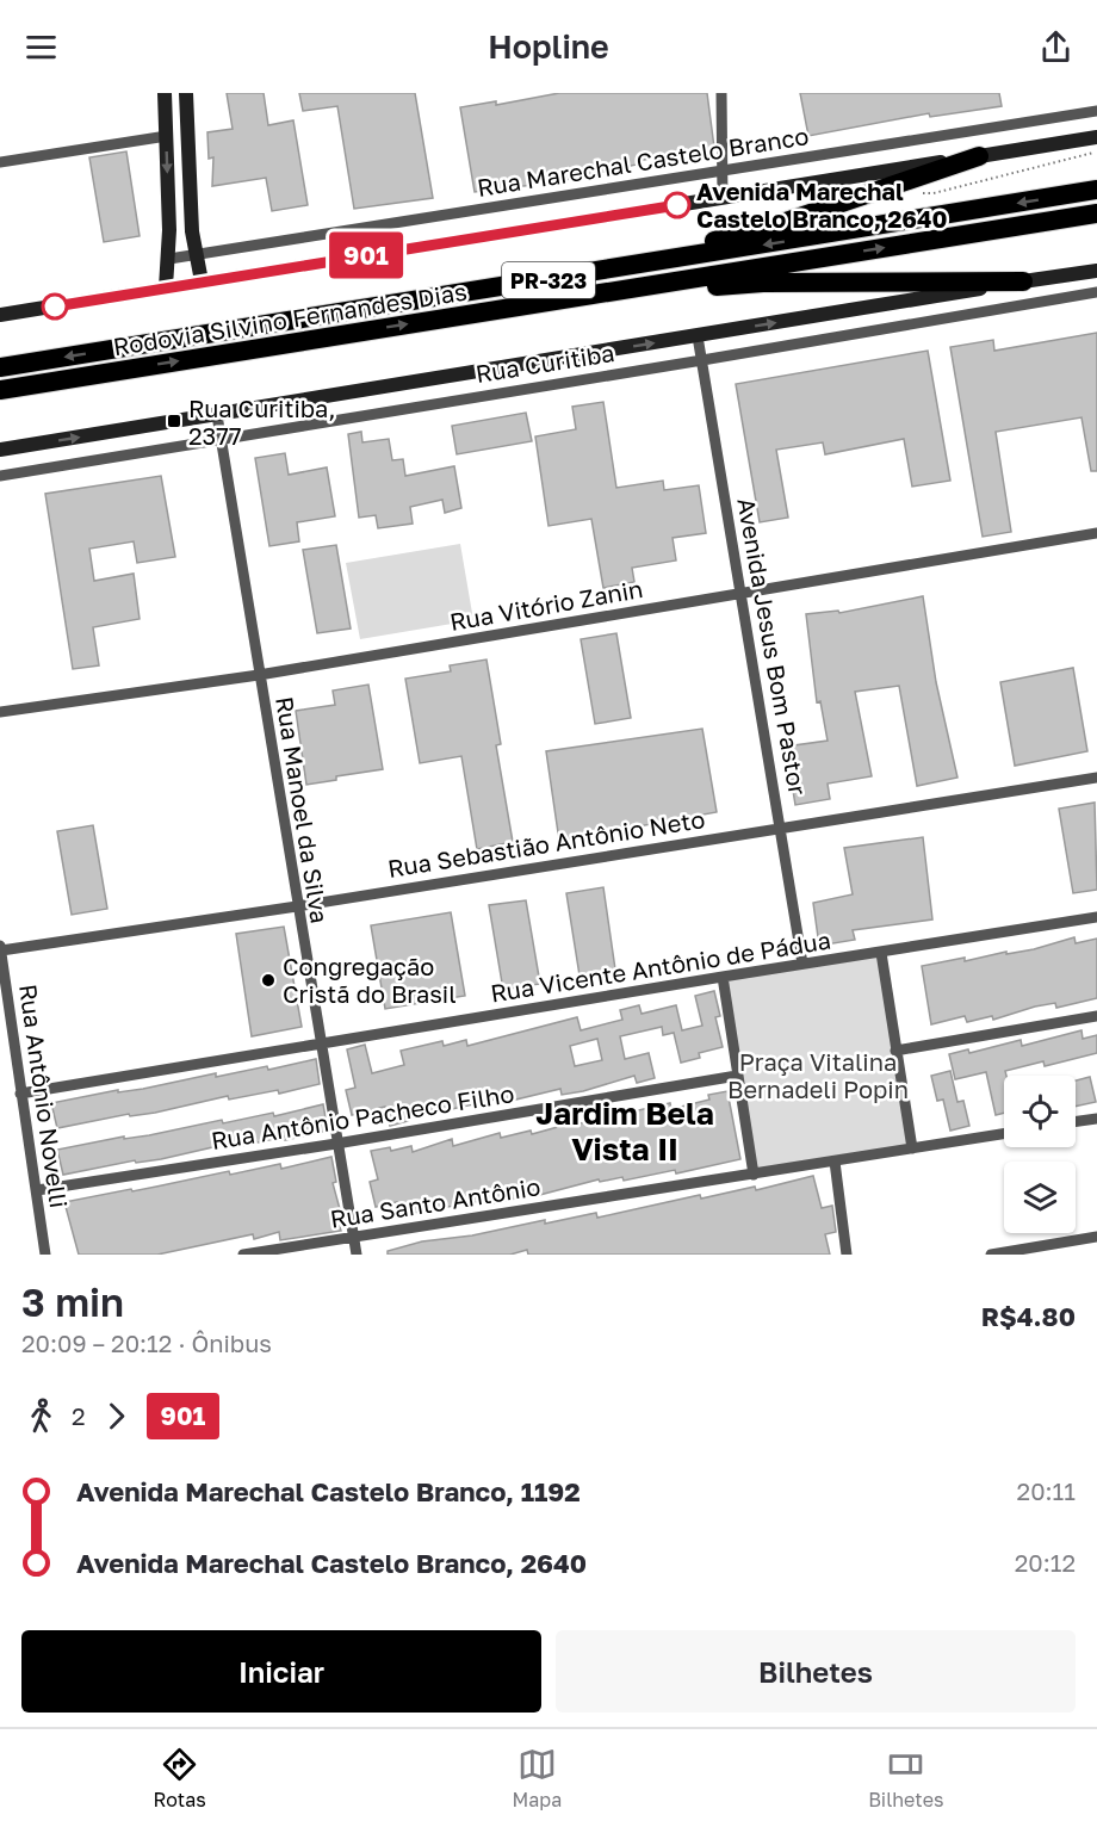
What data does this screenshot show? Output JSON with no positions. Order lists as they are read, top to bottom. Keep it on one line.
{"streets":{"highway":["PR-323","Rodovia Silvino Fernandes Dias"],"street":["Rua Marechal Castelo Branco","Rua Curitiba","Rua Vitório Zanin","Avenida Jesus Bom Pastor","Rua Manoel da Silva","Rua Sebastião Antônio Neto","Rua Vicente Antônio de Pádua","Rua Antônio Novelli","Rua Antônio Pacheco Filho","Rua Santo Antônio"]},"crossings":[["Rua Curitiba","Avenida Jesus Bom Pastor"],["Rua Curitiba","Rua Manoel da Silva"],["Rua Vitório Zanin","Avenida Jesus Bom Pastor"],["Rua Vitório Zanin","Rua Manoel da Silva"],["Avenida Jesus Bom Pastor","Rua Sebastião Antônio Neto"],["Avenida Jesus Bom Pastor","Rua Vicente Antônio de Pádua"],["Rua Manoel da Silva","Rua Sebastião Antônio Neto"],["Rua Manoel da Silva","Rua Vicente Antônio de Pádua"],["Rua Manoel da Silva","Rua Antônio Pacheco Filho"],["Rua Manoel da Silva","Rua Santo Antônio"],["Rua Sebastião Antônio Neto","Rua Antônio Novelli"],["Rua Vicente Antônio de Pádua","Rua Antônio Novelli"],["Rua Antônio Novelli","Rua Antônio Pacheco Filho"]],"districts":["Jardim Bela Vista II"],"parks":["Praça Vitalina Bernadeli Popin"],"places":{"other":["Avenida Marechal Castelo Branco, 2640","Congregação Cristã do Brasil"],"transit":["Rua Curitiba, 2377"]},"lines":["bus line 901"],"page":{"header":"Hopline","on_map":"901","heading":["3 min","20:09 – 20:12 · Ônibus","R$4.80"],"legs":["2","901"],"list":[{"name":"Avenida Marechal Castelo Branco, 1192","value":"20:11"},{"name":"Avenida Marechal Castelo Branco, 2640","value":"20:12"}],"buttons":["Iniciar","Bilhetes"],"tabs":["Rotas","Mapa","Bilhetes"]}}
